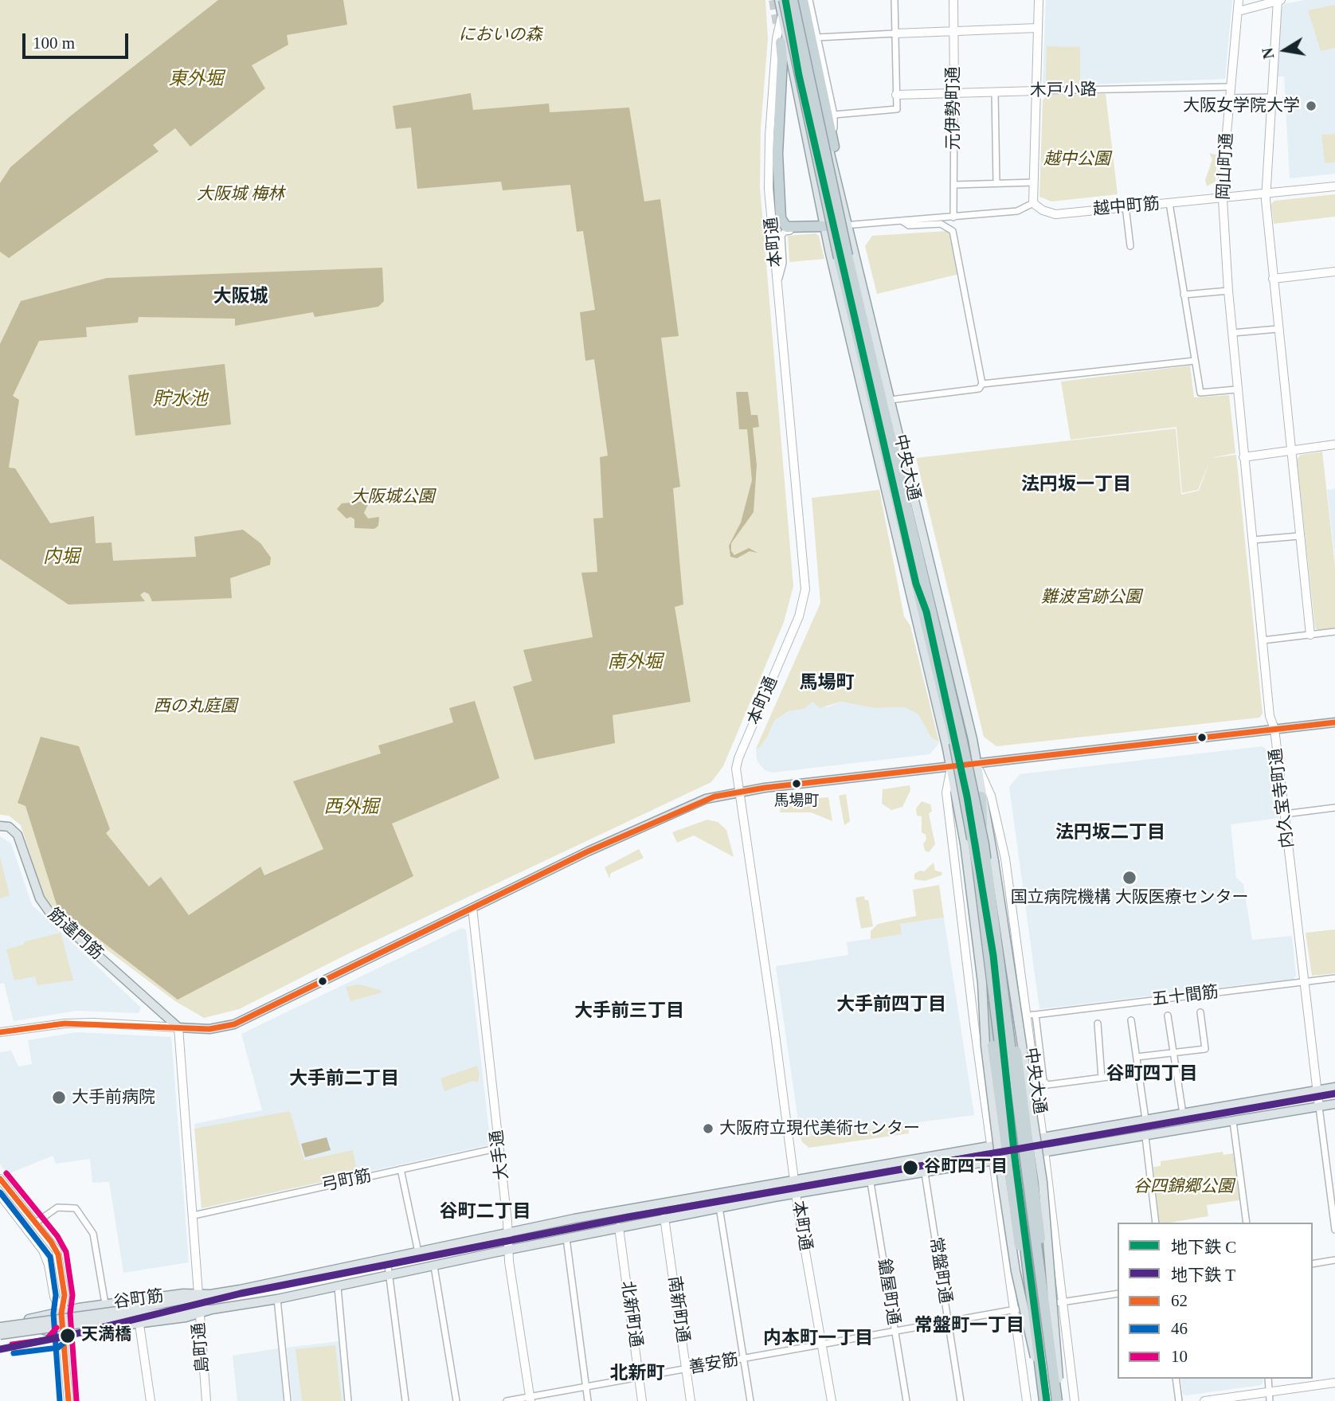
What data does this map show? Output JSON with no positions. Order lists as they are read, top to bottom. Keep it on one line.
{"streets":{"main road":["中央大通","筋違門筋","谷町筋"],"street":["木戸小路","元伊勢町通","岡山町通","越中町筋","本町通","内久宝寺町通","五十間筋","大手通","弓町筋","常盤町通","鎗屋町通","南新町通","北新町通","島町通","善安筋"]},"crossings":[["木戸小路","元伊勢町通"],["木戸小路","岡山町通"],["岡山町通","越中町筋"],["岡山町通","内久宝寺町通"],["本町通","中央大通"],["本町通","谷町筋"],["本町通","善安筋"],["中央大通","五十間筋"],["中央大通","谷町筋"],["中央大通","善安筋"],["内久宝寺町通","五十間筋"],["内久宝寺町通","谷町筋"],["筋違門筋","島町通"],["大手通","弓町筋"],["大手通","谷町筋"],["大手通","善安筋"],["弓町筋","島町通"],["常盤町通","善安筋"],["鎗屋町通","善安筋"],["谷町筋","島町通"],["南新町通","善安筋"],["北新町通","善安筋"]],"districts":["大阪城","法円坂一丁目","馬場町","法円坂二丁目","大手前四丁目","大手前三丁目","谷町四丁目","大手前二丁目","谷町二丁目","常盤町一丁目","内本町一丁目","北新町"],"water":["東外堀","貯水池","内堀","南外堀","西外掘"],"parks":["においの森","越中公園","大阪城 梅林","大阪城公園","難波宮跡公園","西の丸庭園","谷四錦郷公園"],"places":["大阪女学院大学","馬場町","国立病院機構 大阪医療センター","大手前病院","大阪府立現代美術センター","谷町四丁目","天満橋"],"lines":["metro line C","transit line 62","metro line T","transit line 10","transit line 46"],"legend":["地下鉄 C","地下鉄 T","62","46","10"],"scale_bar":"100 m","north":"left"}
